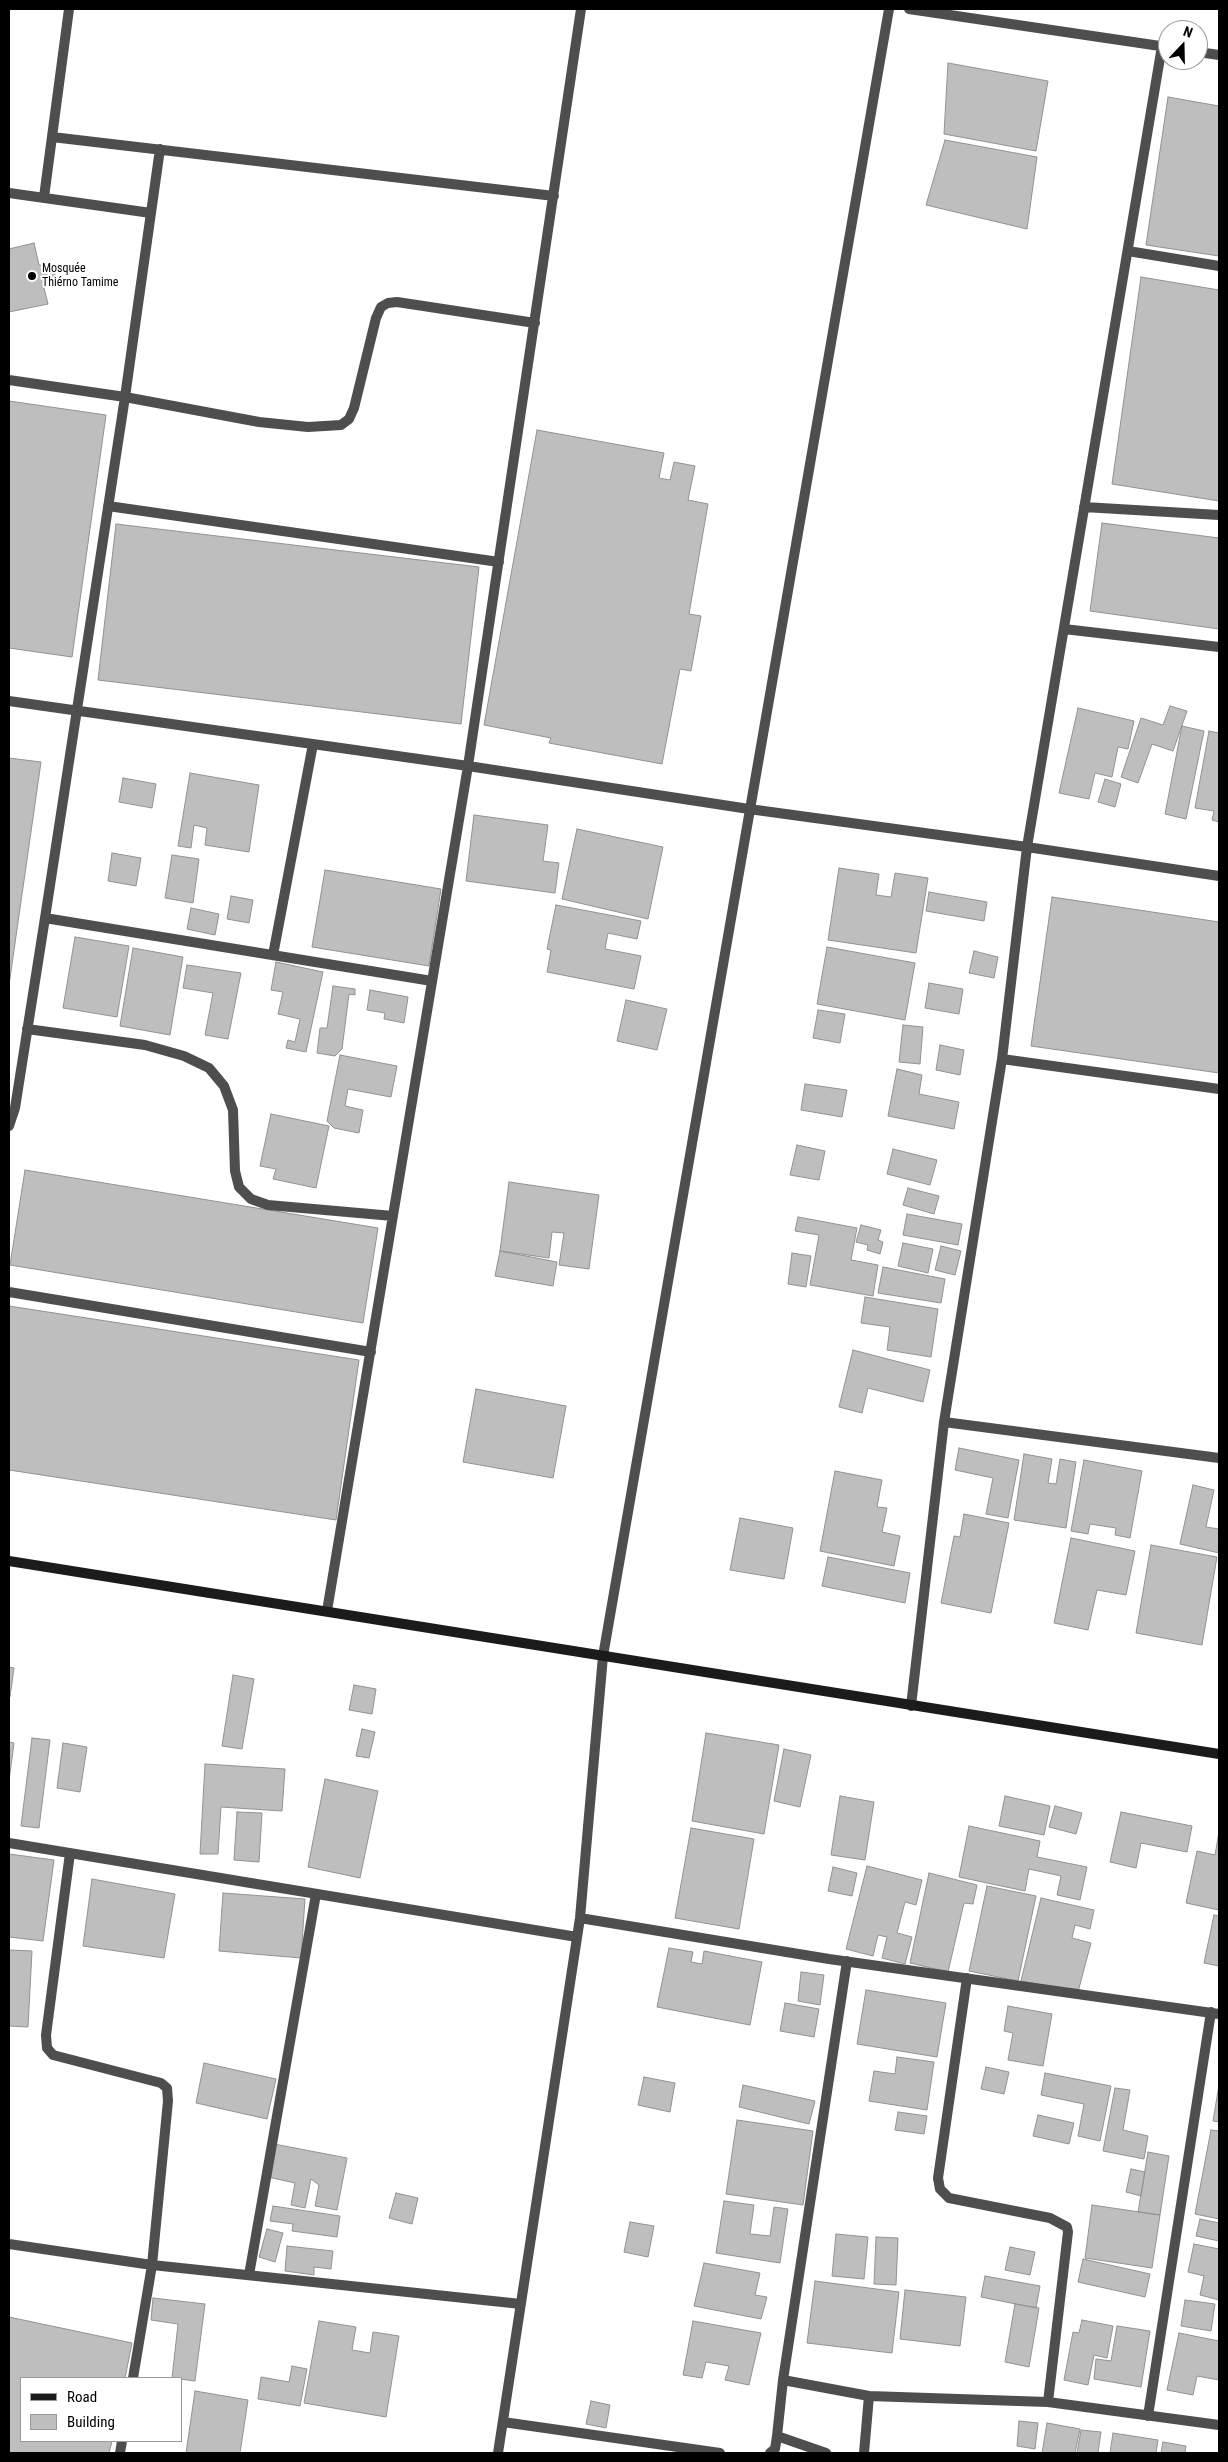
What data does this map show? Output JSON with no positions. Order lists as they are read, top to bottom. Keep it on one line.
{"places":["Mosquée Thiérno Tamime"],"legend":["Road","Building"],"north":"top"}
